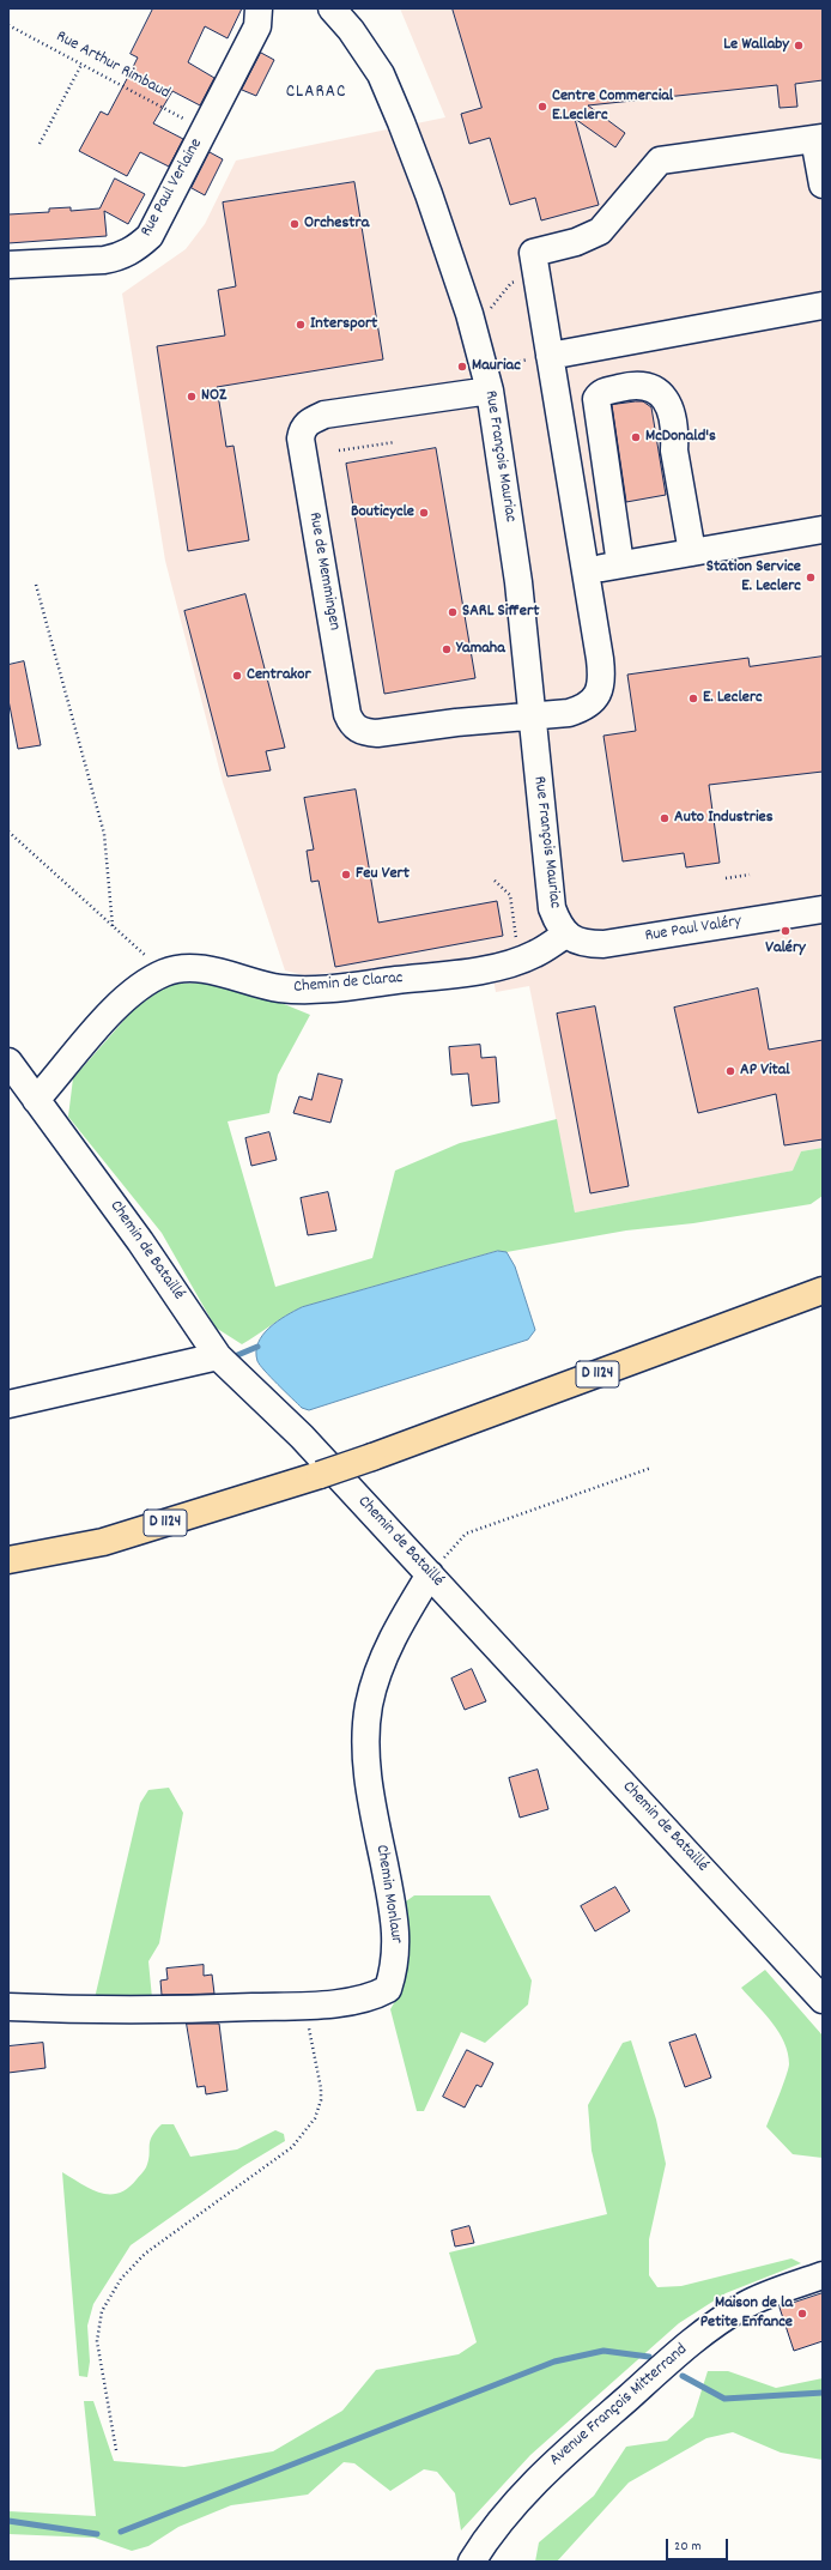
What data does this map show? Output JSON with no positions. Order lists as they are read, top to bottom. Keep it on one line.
{"streets":{"highway":["D 1124"],"street":["Rue Paul Verlaine","Rue François Mauriac","Rue de Memmingen","Rue Paul Valéry","Chemin de Clarac","Chemin de Bataillé","Chemin Monlaur","Avenue François Mitterrand"],"path":["Rue Arthur Rimbaud"]},"crossings":[["Rue Arthur Rimbaud","Rue Paul Verlaine"],["Rue François Mauriac","Rue de Memmingen"],["Rue François Mauriac","Rue Paul Valéry"],["Rue François Mauriac","Chemin de Clarac"],["Rue Paul Valéry","Chemin de Clarac"],["Chemin de Clarac","Chemin de Bataillé"],["Chemin de Bataillé","Chemin Monlaur"]],"districts":["CLARAC"],"places":["Le Wallaby","Centre Commercial E.Leclerc","Orchestra","Intersport","Mauriac","NOZ","McDonald's","Bouticycle","Station Service E. Leclerc","SARL Siffert","Yamaha","Centrakor","E. Leclerc","Auto Industries","Feu Vert","Valéry","AP Vital","Maison de la Petite Enfance"],"scale_bar":"20 m"}
